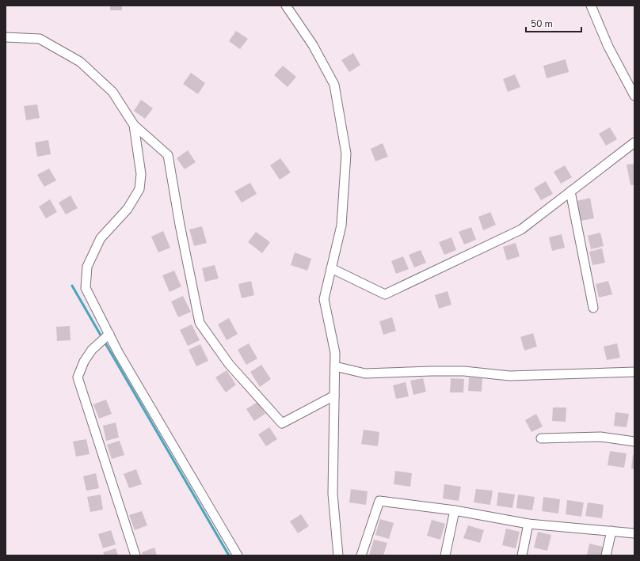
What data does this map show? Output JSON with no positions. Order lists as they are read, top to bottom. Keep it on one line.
{"scale_bar":"50 m"}
